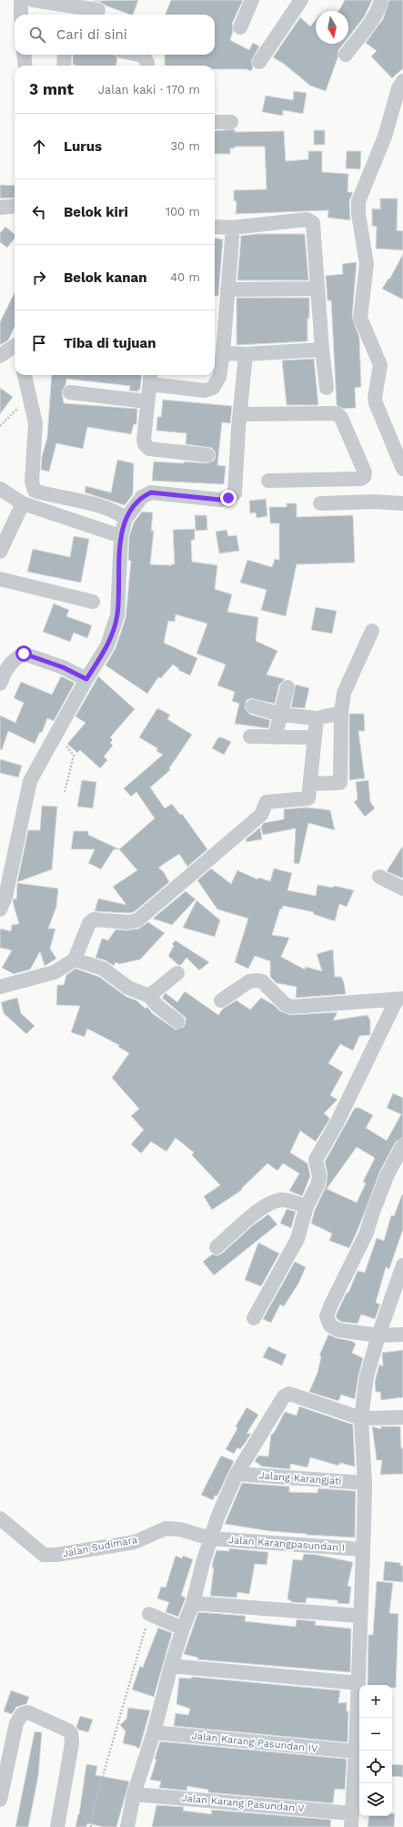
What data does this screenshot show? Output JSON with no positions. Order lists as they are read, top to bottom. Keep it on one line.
{"streets":{"street":["Jalang Karangjati","Jalan Karangpasundan I","Jalan Sudimara","Jalan Karang Pasundan IV","Jalan Karang Pasundan V"]},"crossings":[["Jalan Karangpasundan I","Jalan Sudimara"]],"north":"bottom","page":{"search":"Cari di sini","heading":["3 mnt","Jalan kaki · 170 m"],"list":[["Lurus","30 m"],["Belok kiri","100 m"],["Belok kanan","40 m"],"Tiba di tujuan"],"map_buttons":["+","−"]}}
